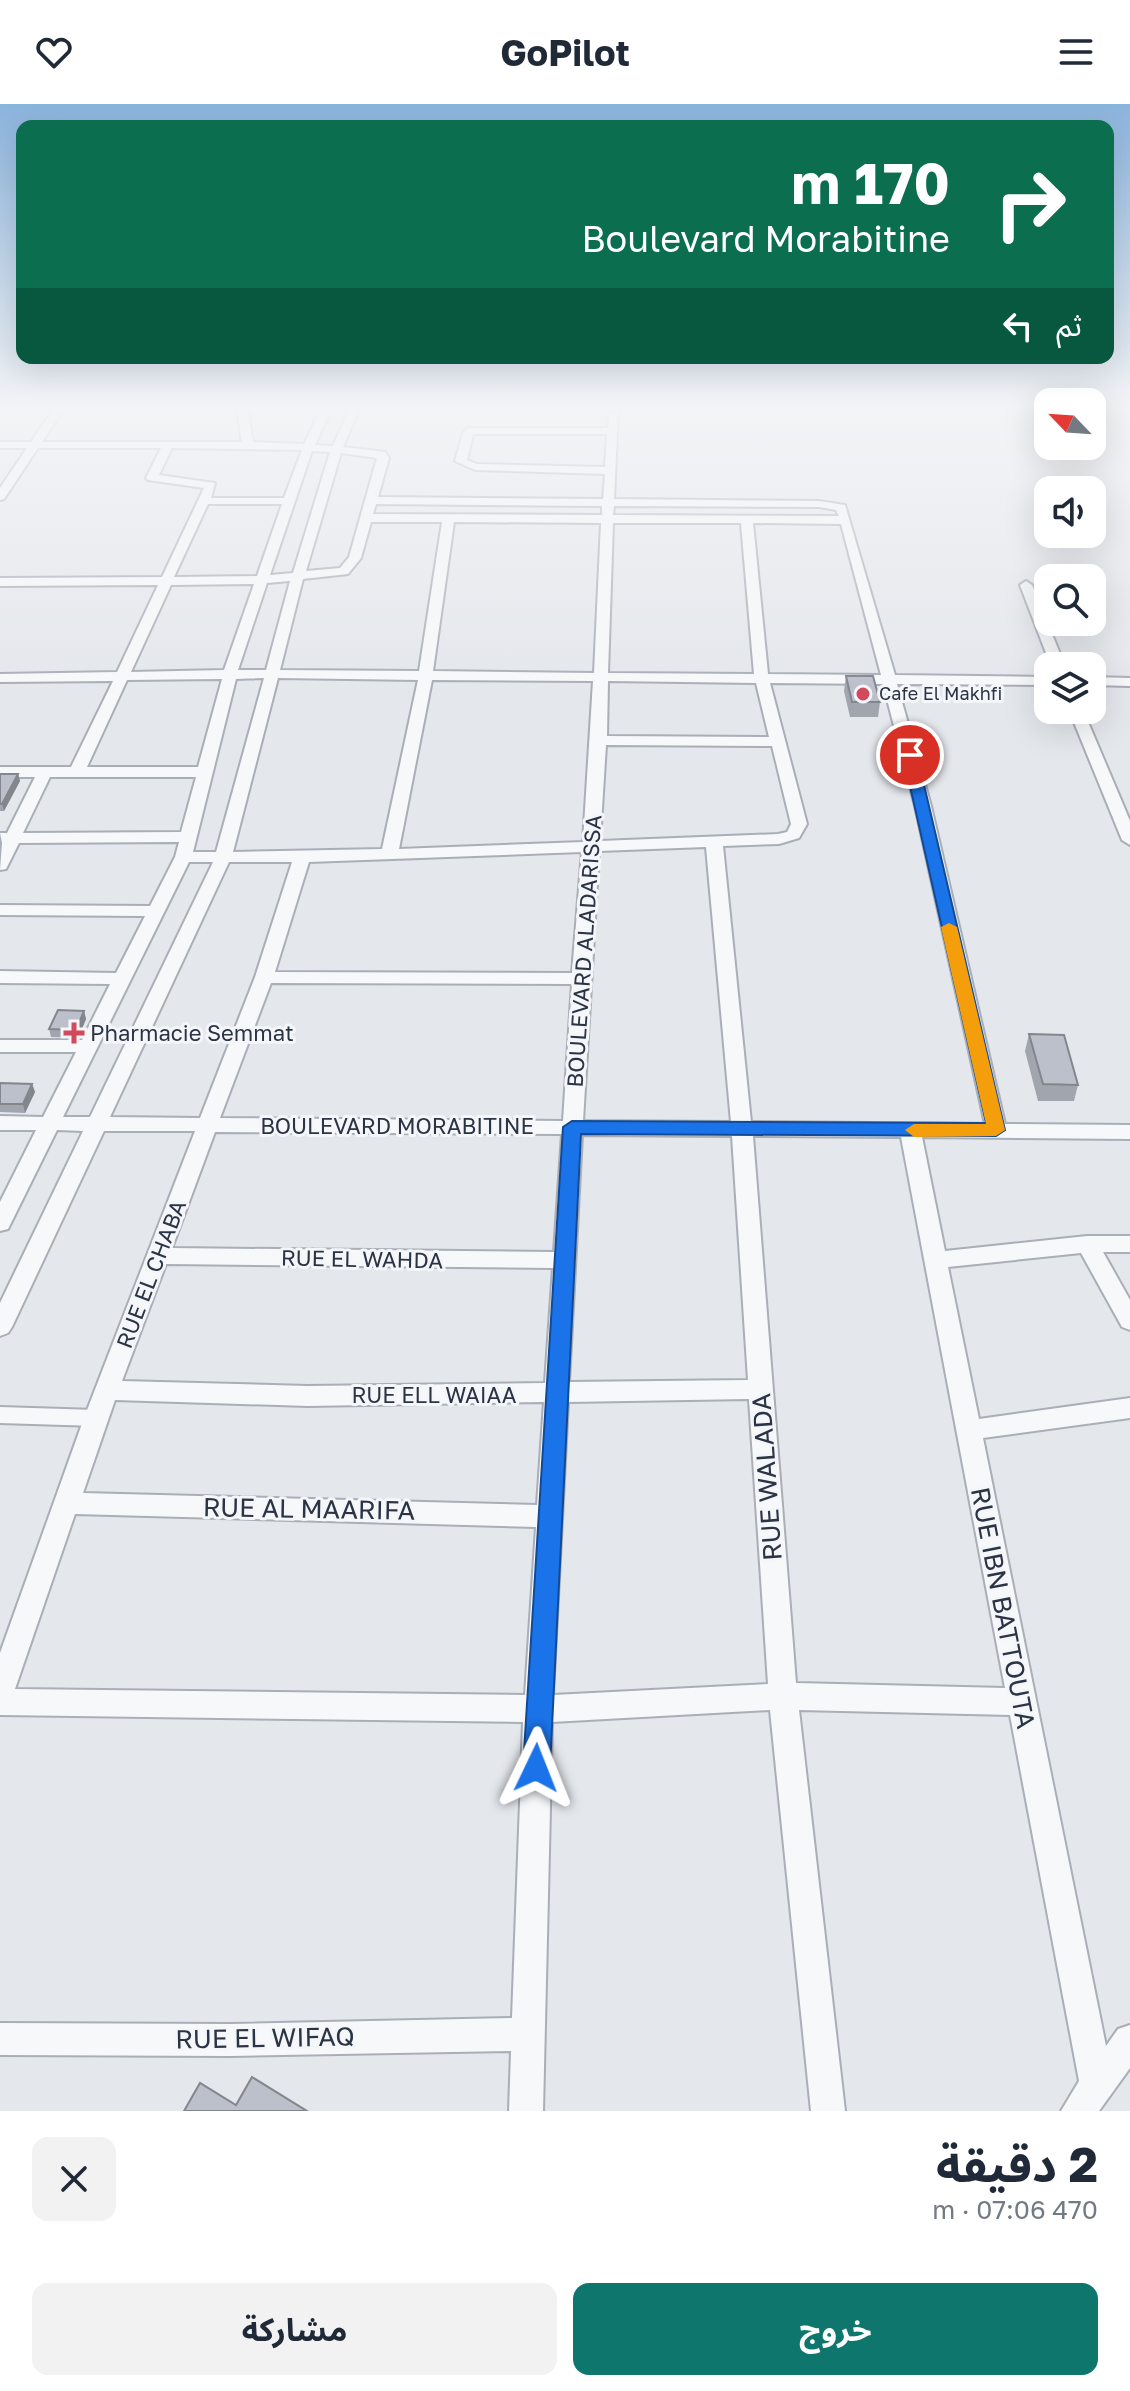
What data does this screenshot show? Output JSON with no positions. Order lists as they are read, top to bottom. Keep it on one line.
{"streets":{"street":["BOULEVARD ALADARISSA","BOULEVARD MORABITINE","RUE EL WAHDA","RUE EL CHABA","RUE ELL WAIAA","RUE WALADA","RUE AL MAARIFA","RUE IBN BATTOUTA","RUE EL WIFAQ"]},"crossings":[["BOULEVARD ALADARISSA","BOULEVARD MORABITINE"],["BOULEVARD ALADARISSA","RUE EL WAHDA"],["BOULEVARD ALADARISSA","RUE ELL WAIAA"],["BOULEVARD ALADARISSA","RUE AL MAARIFA"],["BOULEVARD ALADARISSA","RUE EL WIFAQ"],["BOULEVARD MORABITINE","RUE EL CHABA"],["BOULEVARD MORABITINE","RUE WALADA"],["BOULEVARD MORABITINE","RUE IBN BATTOUTA"],["RUE EL WAHDA","RUE EL CHABA"],["RUE EL CHABA","RUE ELL WAIAA"],["RUE EL CHABA","RUE AL MAARIFA"],["RUE ELL WAIAA","RUE WALADA"]],"places":{"other":["Cafe El Makhfi"],"health":["Pharmacie Semmat"]},"north":"top left","page":{"header":"GoPilot","turn":["170 m","Boulevard Morabitine"],"then":"ثم","heading":["2 دقيقة","470 m · 07:06"],"buttons":["خروج","مشاركة"]}}
